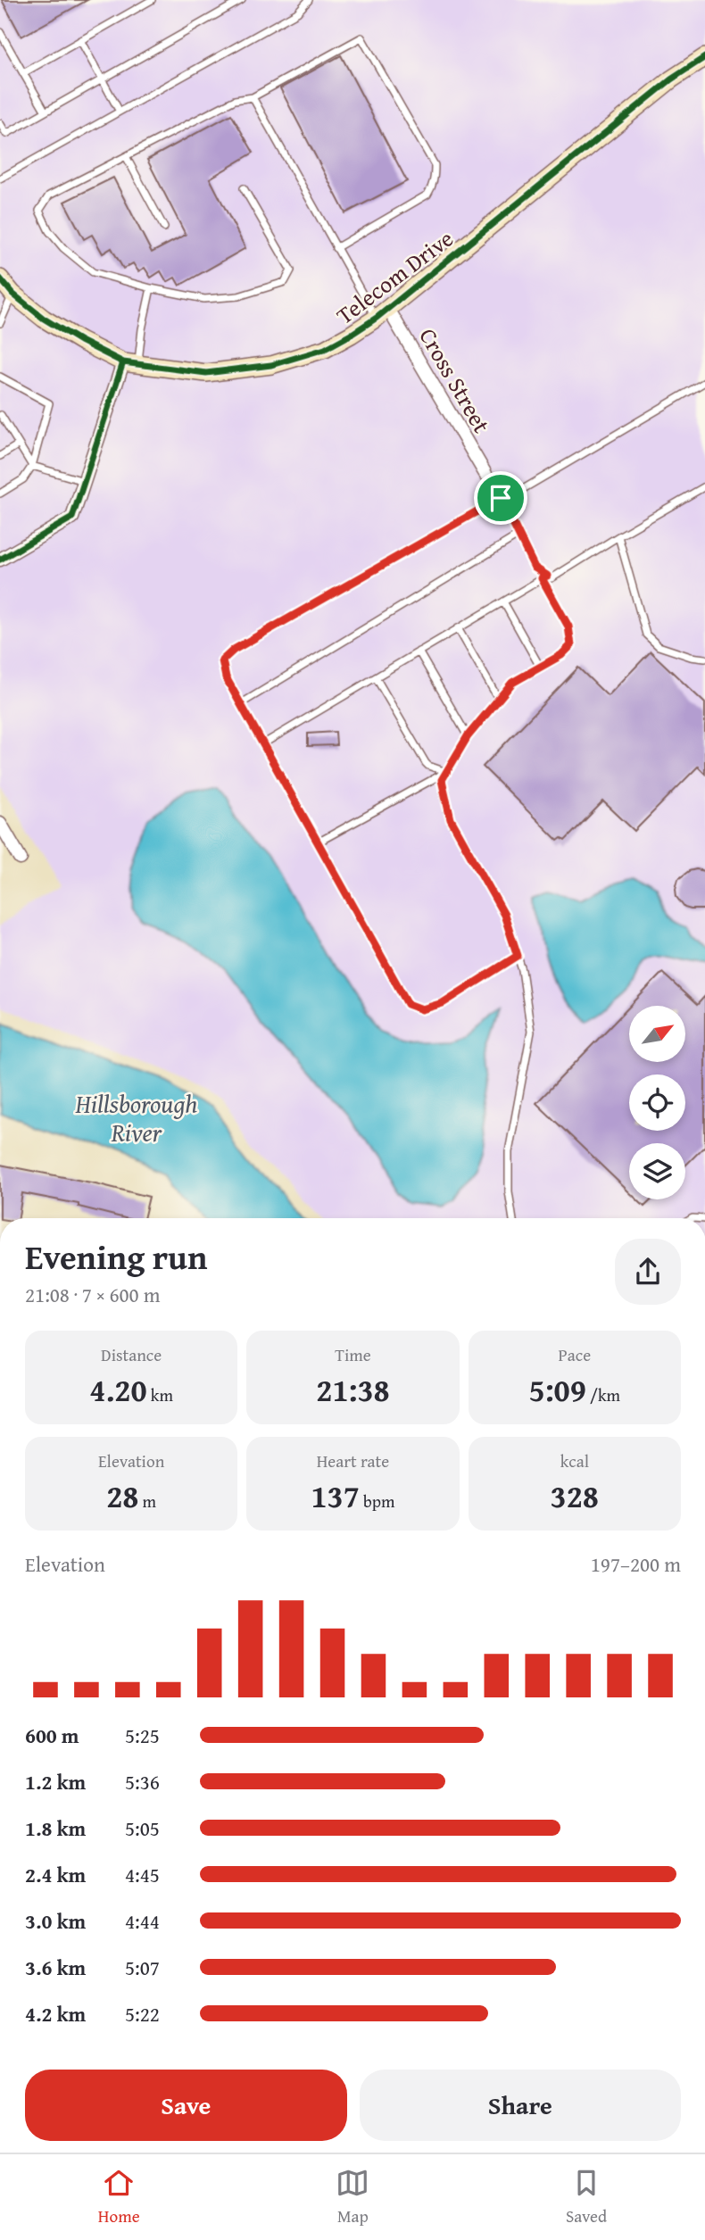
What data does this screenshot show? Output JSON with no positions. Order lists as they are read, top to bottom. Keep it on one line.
{"streets":{"street":["Telecom Drive","Cross Street"]},"crossings":[["Telecom Drive","Cross Street"]],"water":["Hillsborough River"],"north":"top right","page":{"heading":["Evening run","21:08 · 7 × 600 m"],"stats":[["Distance","4.20 km"],["Time","21:38"],["Pace","5:09 /km"],["Elevation","28 m"],["Heart rate","137 bpm"],["kcal","328"]],"chart":["Elevation","197–200 m"],"list":[{"name":"600 m","note":"5:25"},{"name":"1.2 km","note":"5:36"},{"name":"1.8 km","note":"5:05"},{"name":"2.4 km","note":"4:45"},{"name":"3.0 km","note":"4:44"},{"name":"3.6 km","note":"5:07"},{"name":"4.2 km","note":"5:22"}],"buttons":["Save","Share"],"tabs":["Home","Map","Saved"]}}
